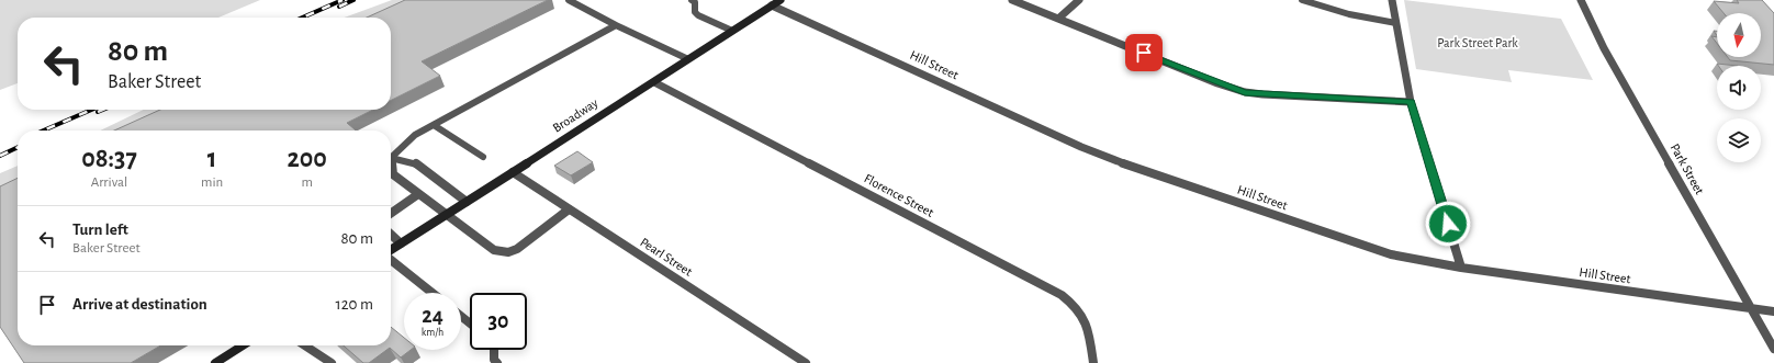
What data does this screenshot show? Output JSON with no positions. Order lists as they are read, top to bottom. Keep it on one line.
{"streets":{"street":["Hill Street","Broadway","Park Street","Florence Street","Pearl Street"]},"crossings":[["Hill Street","Broadway"],["Hill Street","Park Street"],["Broadway","Florence Street"],["Broadway","Pearl Street"]],"parks":["Park Street Park"],"north":"bottom","page":{"turn":["80 m","Baker Street"],"eta":["08:37","Arrival","1","min","200","m"],"list":[{"name":"Turn left","note":"Baker Street","value":"80 m"},{"name":"Arrive at destination","value":"120 m"}],"speed":"24 km/h","limit":"30"}}
